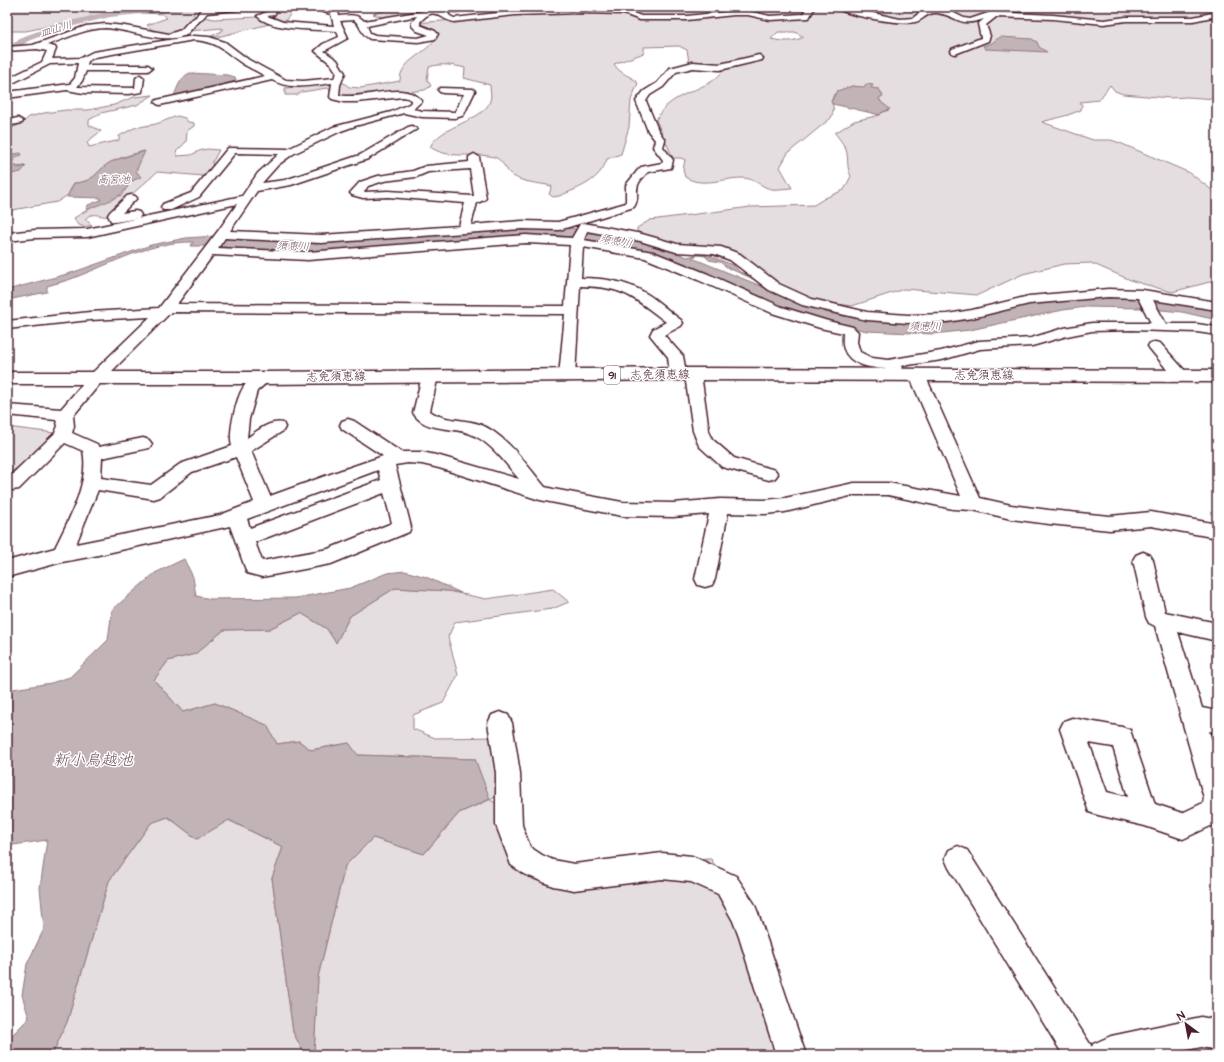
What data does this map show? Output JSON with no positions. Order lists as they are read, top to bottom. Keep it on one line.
{"streets":{"main road":["91","志免須恵線"]},"water":["皿山川","高宮池","須恵川","新小鳥越池"],"north":"top left"}
